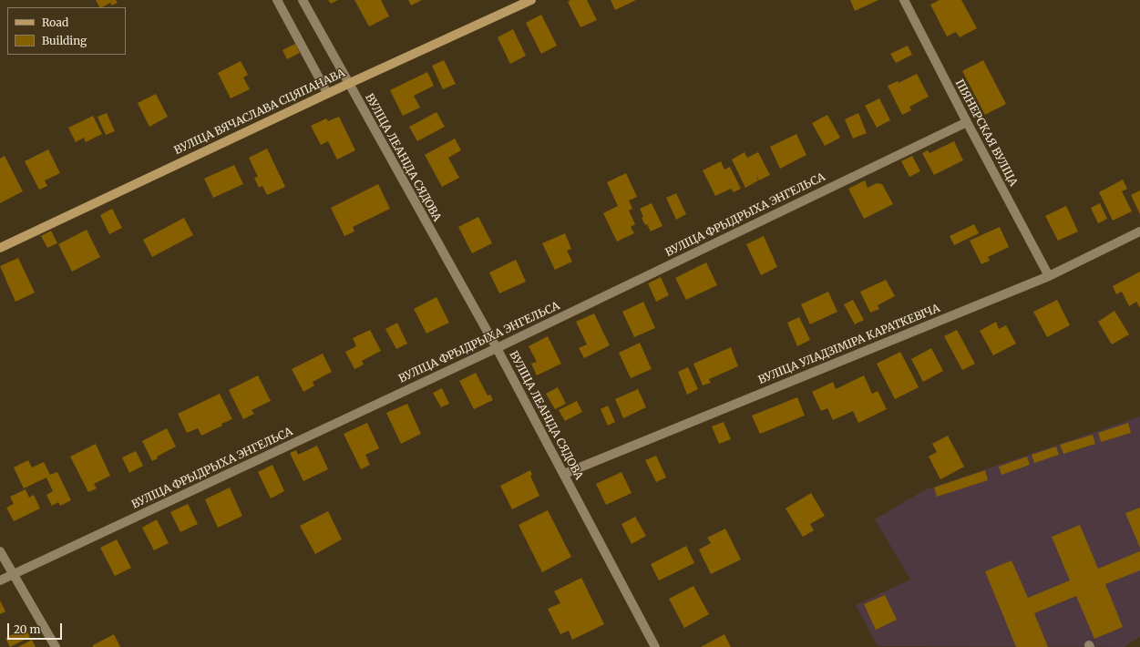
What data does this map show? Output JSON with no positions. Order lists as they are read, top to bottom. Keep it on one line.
{"streets":{"main road":["ВУЛІЦА ВЯЧАСЛАВА СЦЯПАНАВА"],"street":["ПІЯНЕРСКАЯ ВУЛІЦА","ВУЛІЦА ЛЕАНІДА СЯДОВА","ВУЛІЦА ФРЫДРЫХА ЭНГЕЛЬСА","ВУЛІЦА УЛАДЗІМІРА КАРАТКЕВІЧА"]},"crossings":[["ВУЛІЦА ВЯЧАСЛАВА СЦЯПАНАВА","ВУЛІЦА ЛЕАНІДА СЯДОВА"],["ПІЯНЕРСКАЯ ВУЛІЦА","ВУЛІЦА ФРЫДРЫХА ЭНГЕЛЬСА"],["ПІЯНЕРСКАЯ ВУЛІЦА","ВУЛІЦА УЛАДЗІМІРА КАРАТКЕВІЧА"],["ВУЛІЦА ЛЕАНІДА СЯДОВА","ВУЛІЦА ФРЫДРЫХА ЭНГЕЛЬСА"],["ВУЛІЦА ЛЕАНІДА СЯДОВА","ВУЛІЦА УЛАДЗІМІРА КАРАТКЕВІЧА"]],"legend":["Road","Building"],"scale_bar":"20 m"}
